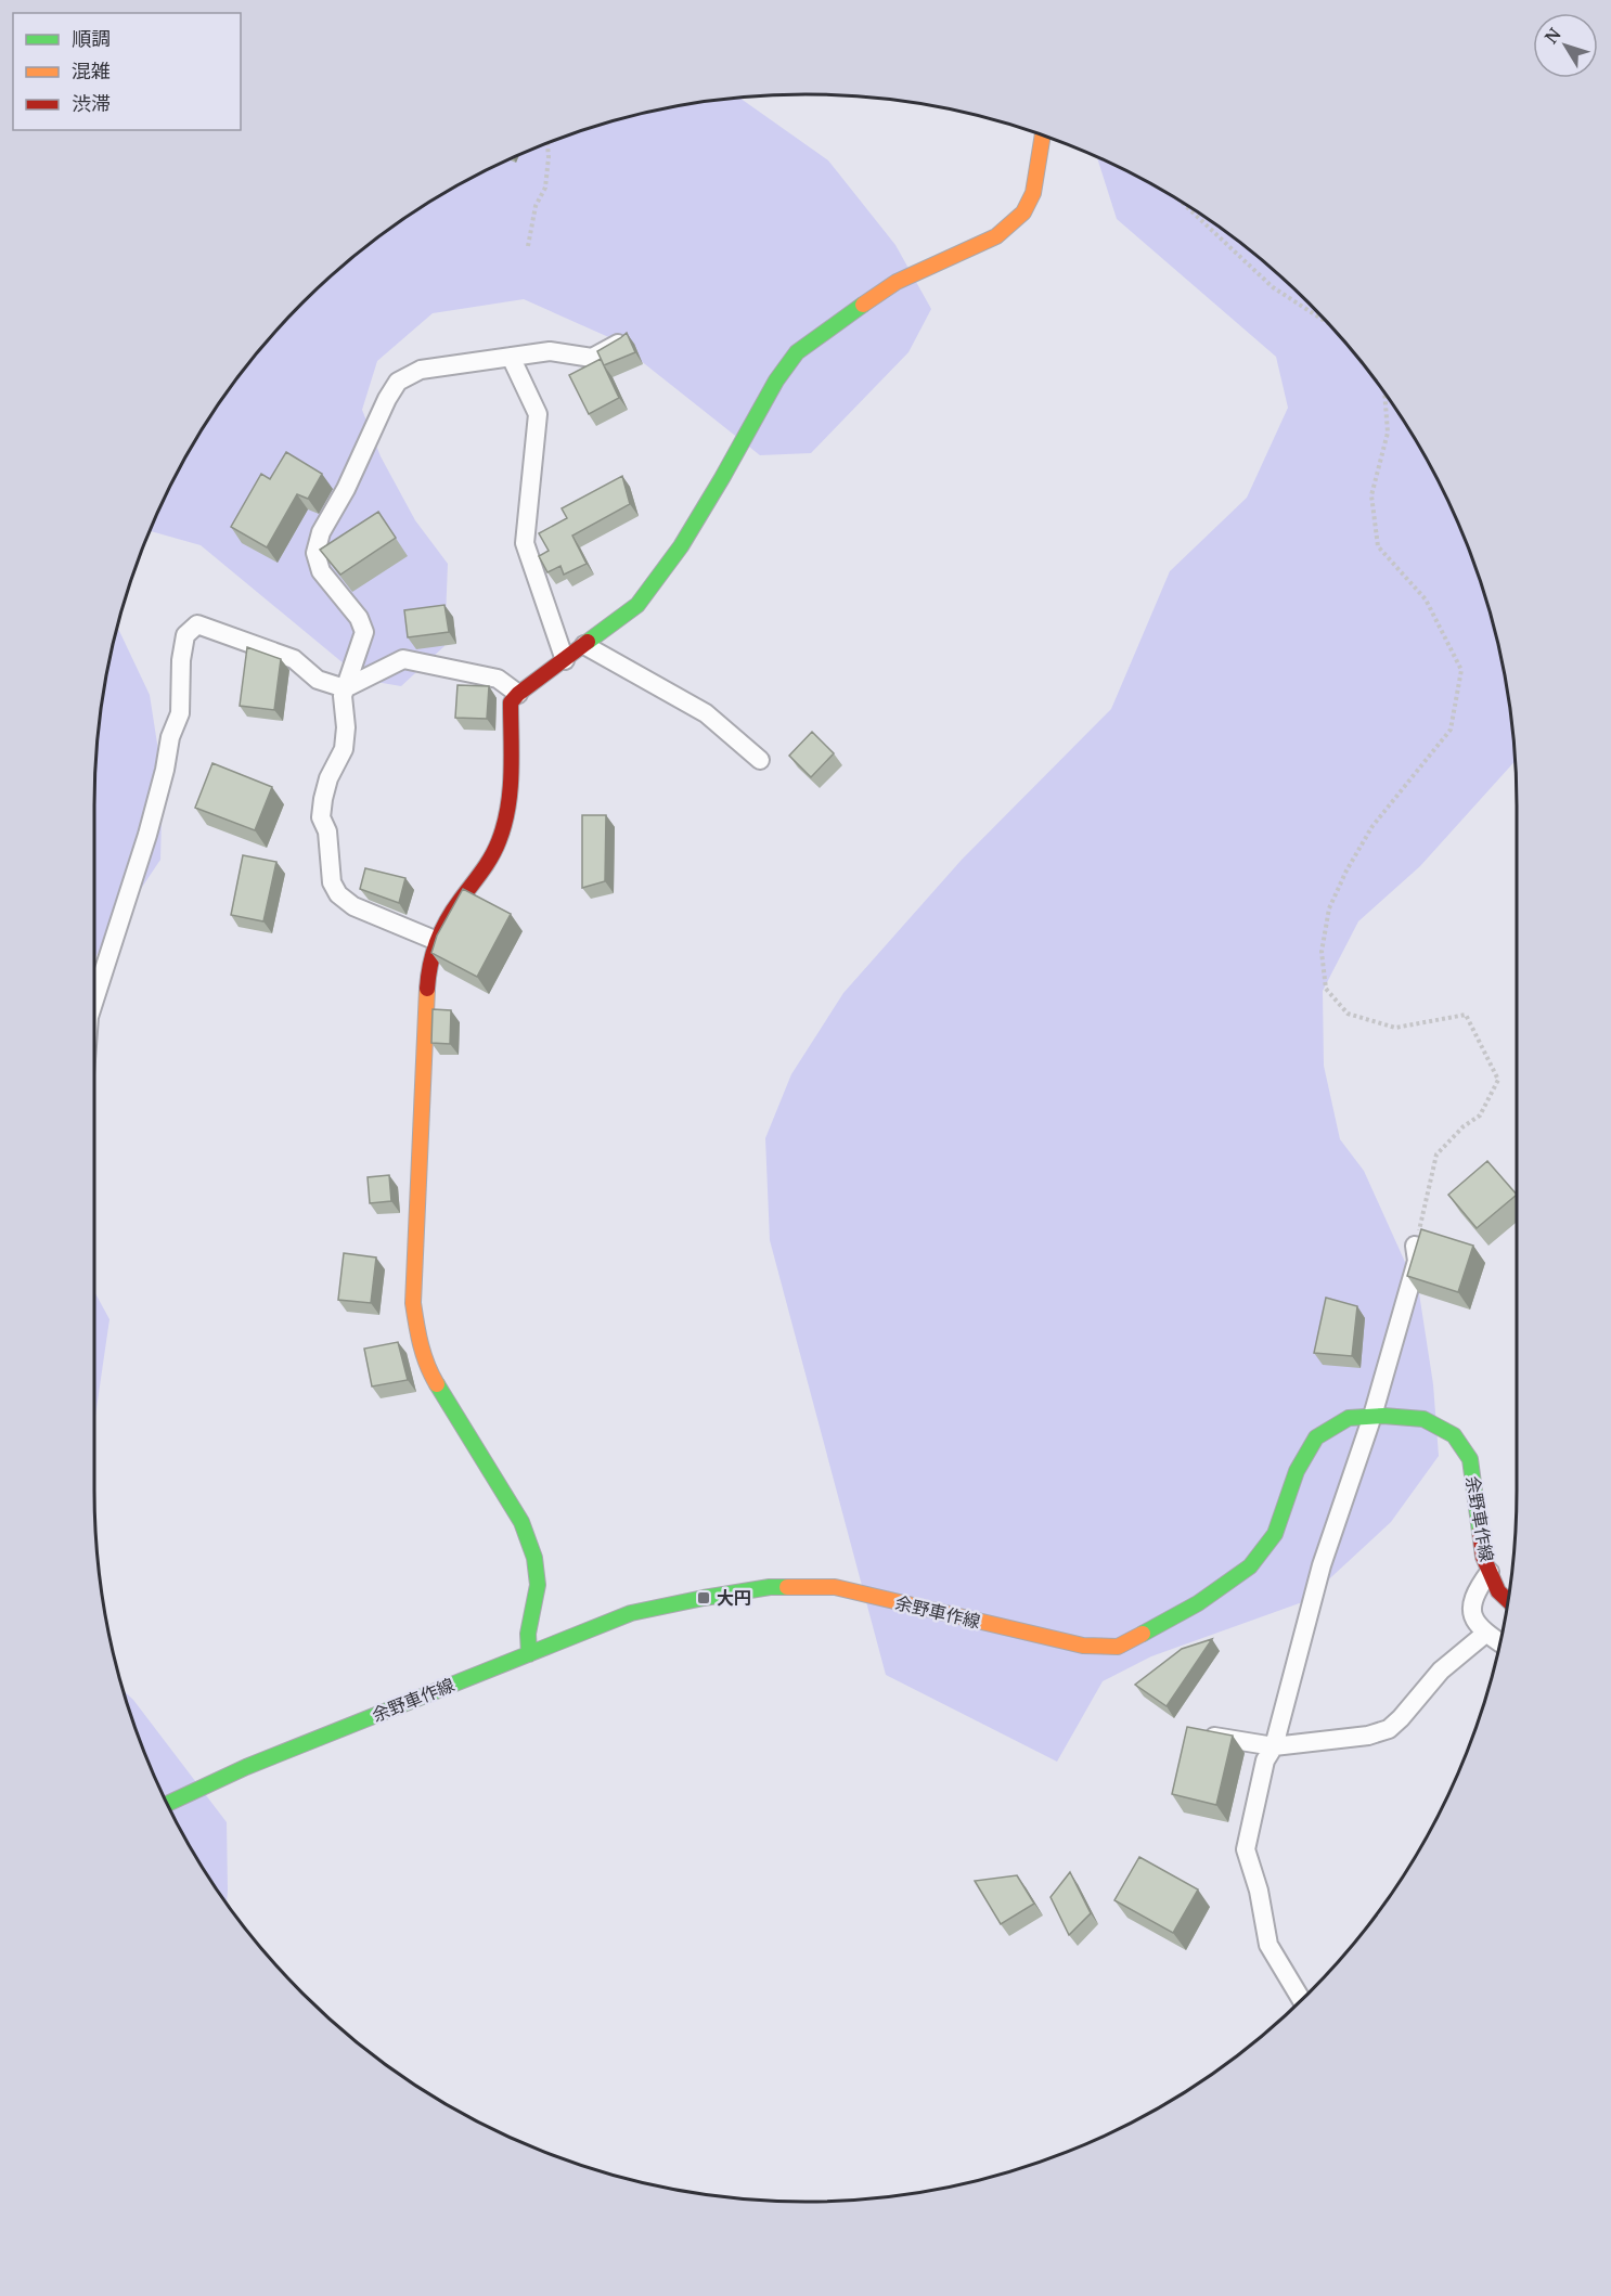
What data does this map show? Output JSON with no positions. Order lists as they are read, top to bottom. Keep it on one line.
{"streets":{"street":["余野車作線"]},"places":{"transit":["大円"]},"legend":["順調","混雑","渋滞"],"north":"top left"}
